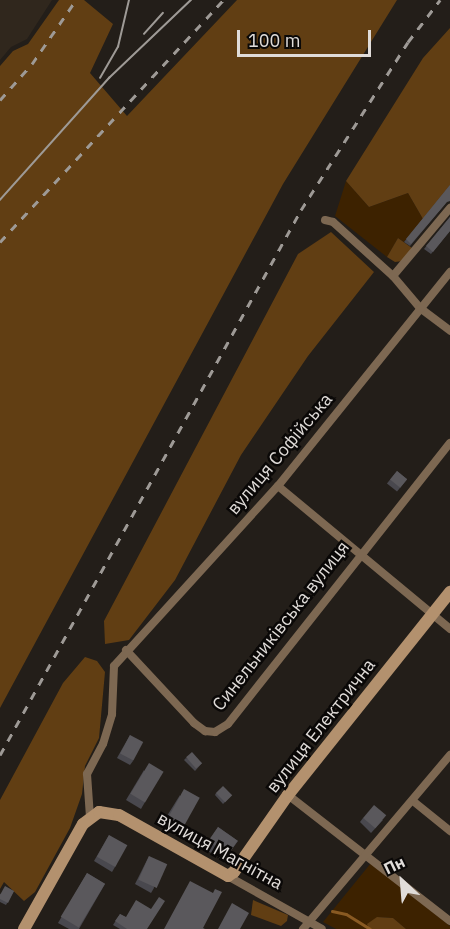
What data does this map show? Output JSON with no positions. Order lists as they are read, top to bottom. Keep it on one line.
{"streets":{"street":["вулиця Софійська","Синельниківська вулиця","вулиця Електрична","вулиця Магнітна"]},"crossings":[["вулиця Софійська","Синельниківська вулиця"],["вулиця Софійська","вулиця Магнітна"],["вулиця Електрична","вулиця Магнітна"]],"scale_bar":"100 m","north":"top left"}
